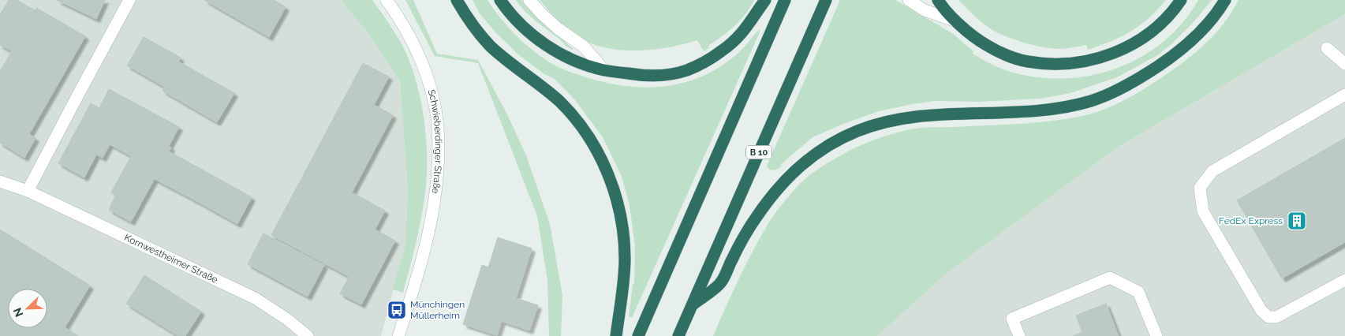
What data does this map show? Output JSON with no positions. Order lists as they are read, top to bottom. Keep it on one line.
{"streets":{"highway":["B 10"],"street":["Schwieberdinger Straße","Kornwestheimer Straße"]},"places":{"building":["FedEx Express"],"bus stop":["Münchingen Müllerheim"]},"north":"bottom left"}
